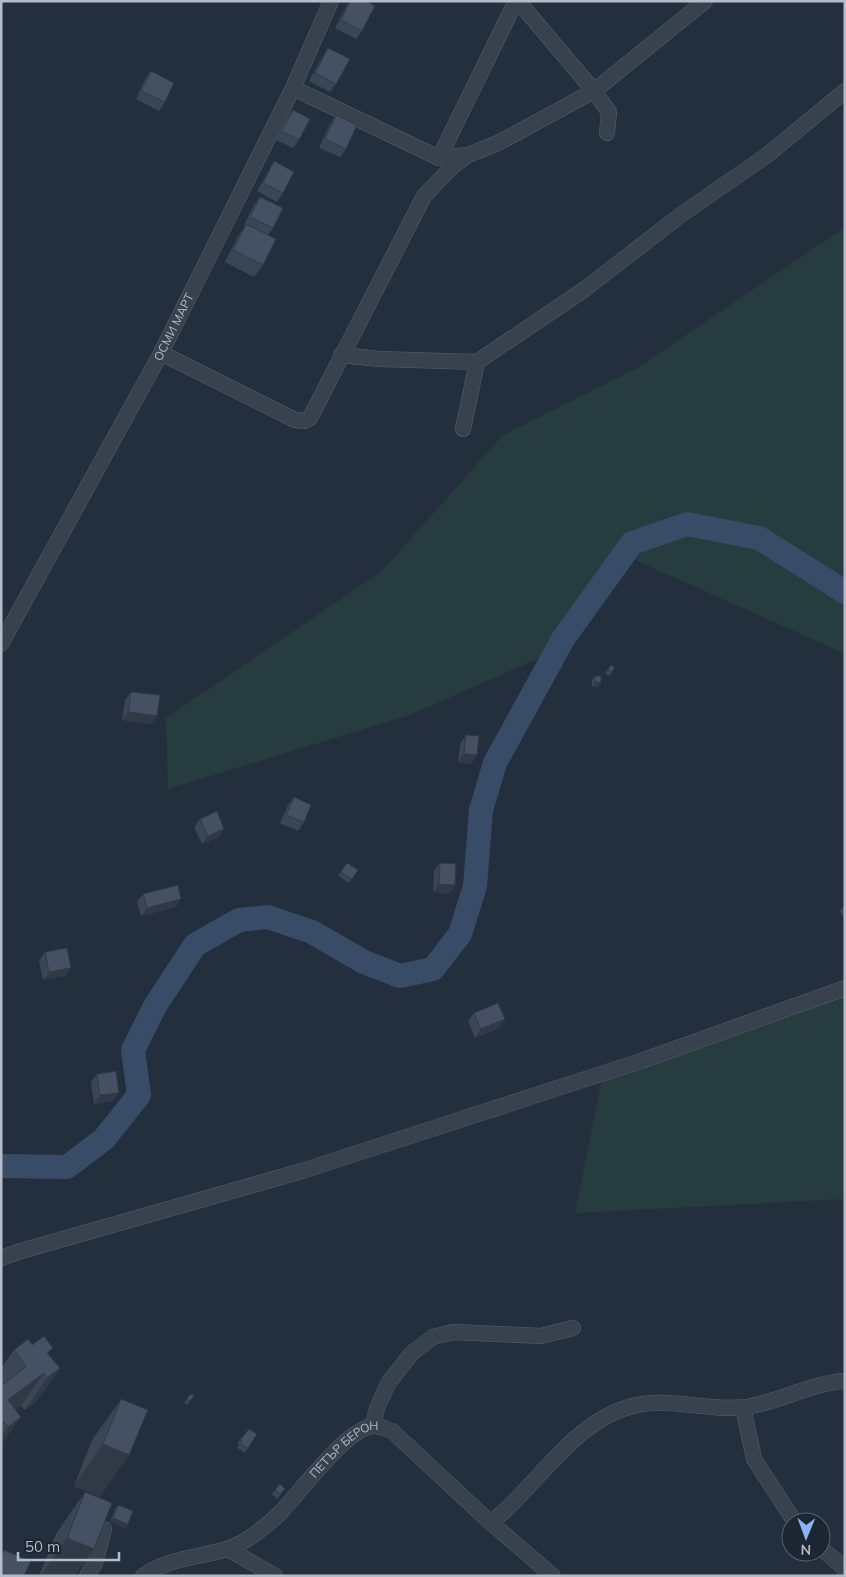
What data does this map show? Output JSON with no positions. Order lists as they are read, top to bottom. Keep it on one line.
{"streets":{"street":["ОСМИ МАРТ","ПЕТЪР БЕРОН"]},"scale_bar":"50 m","north":"bottom"}
